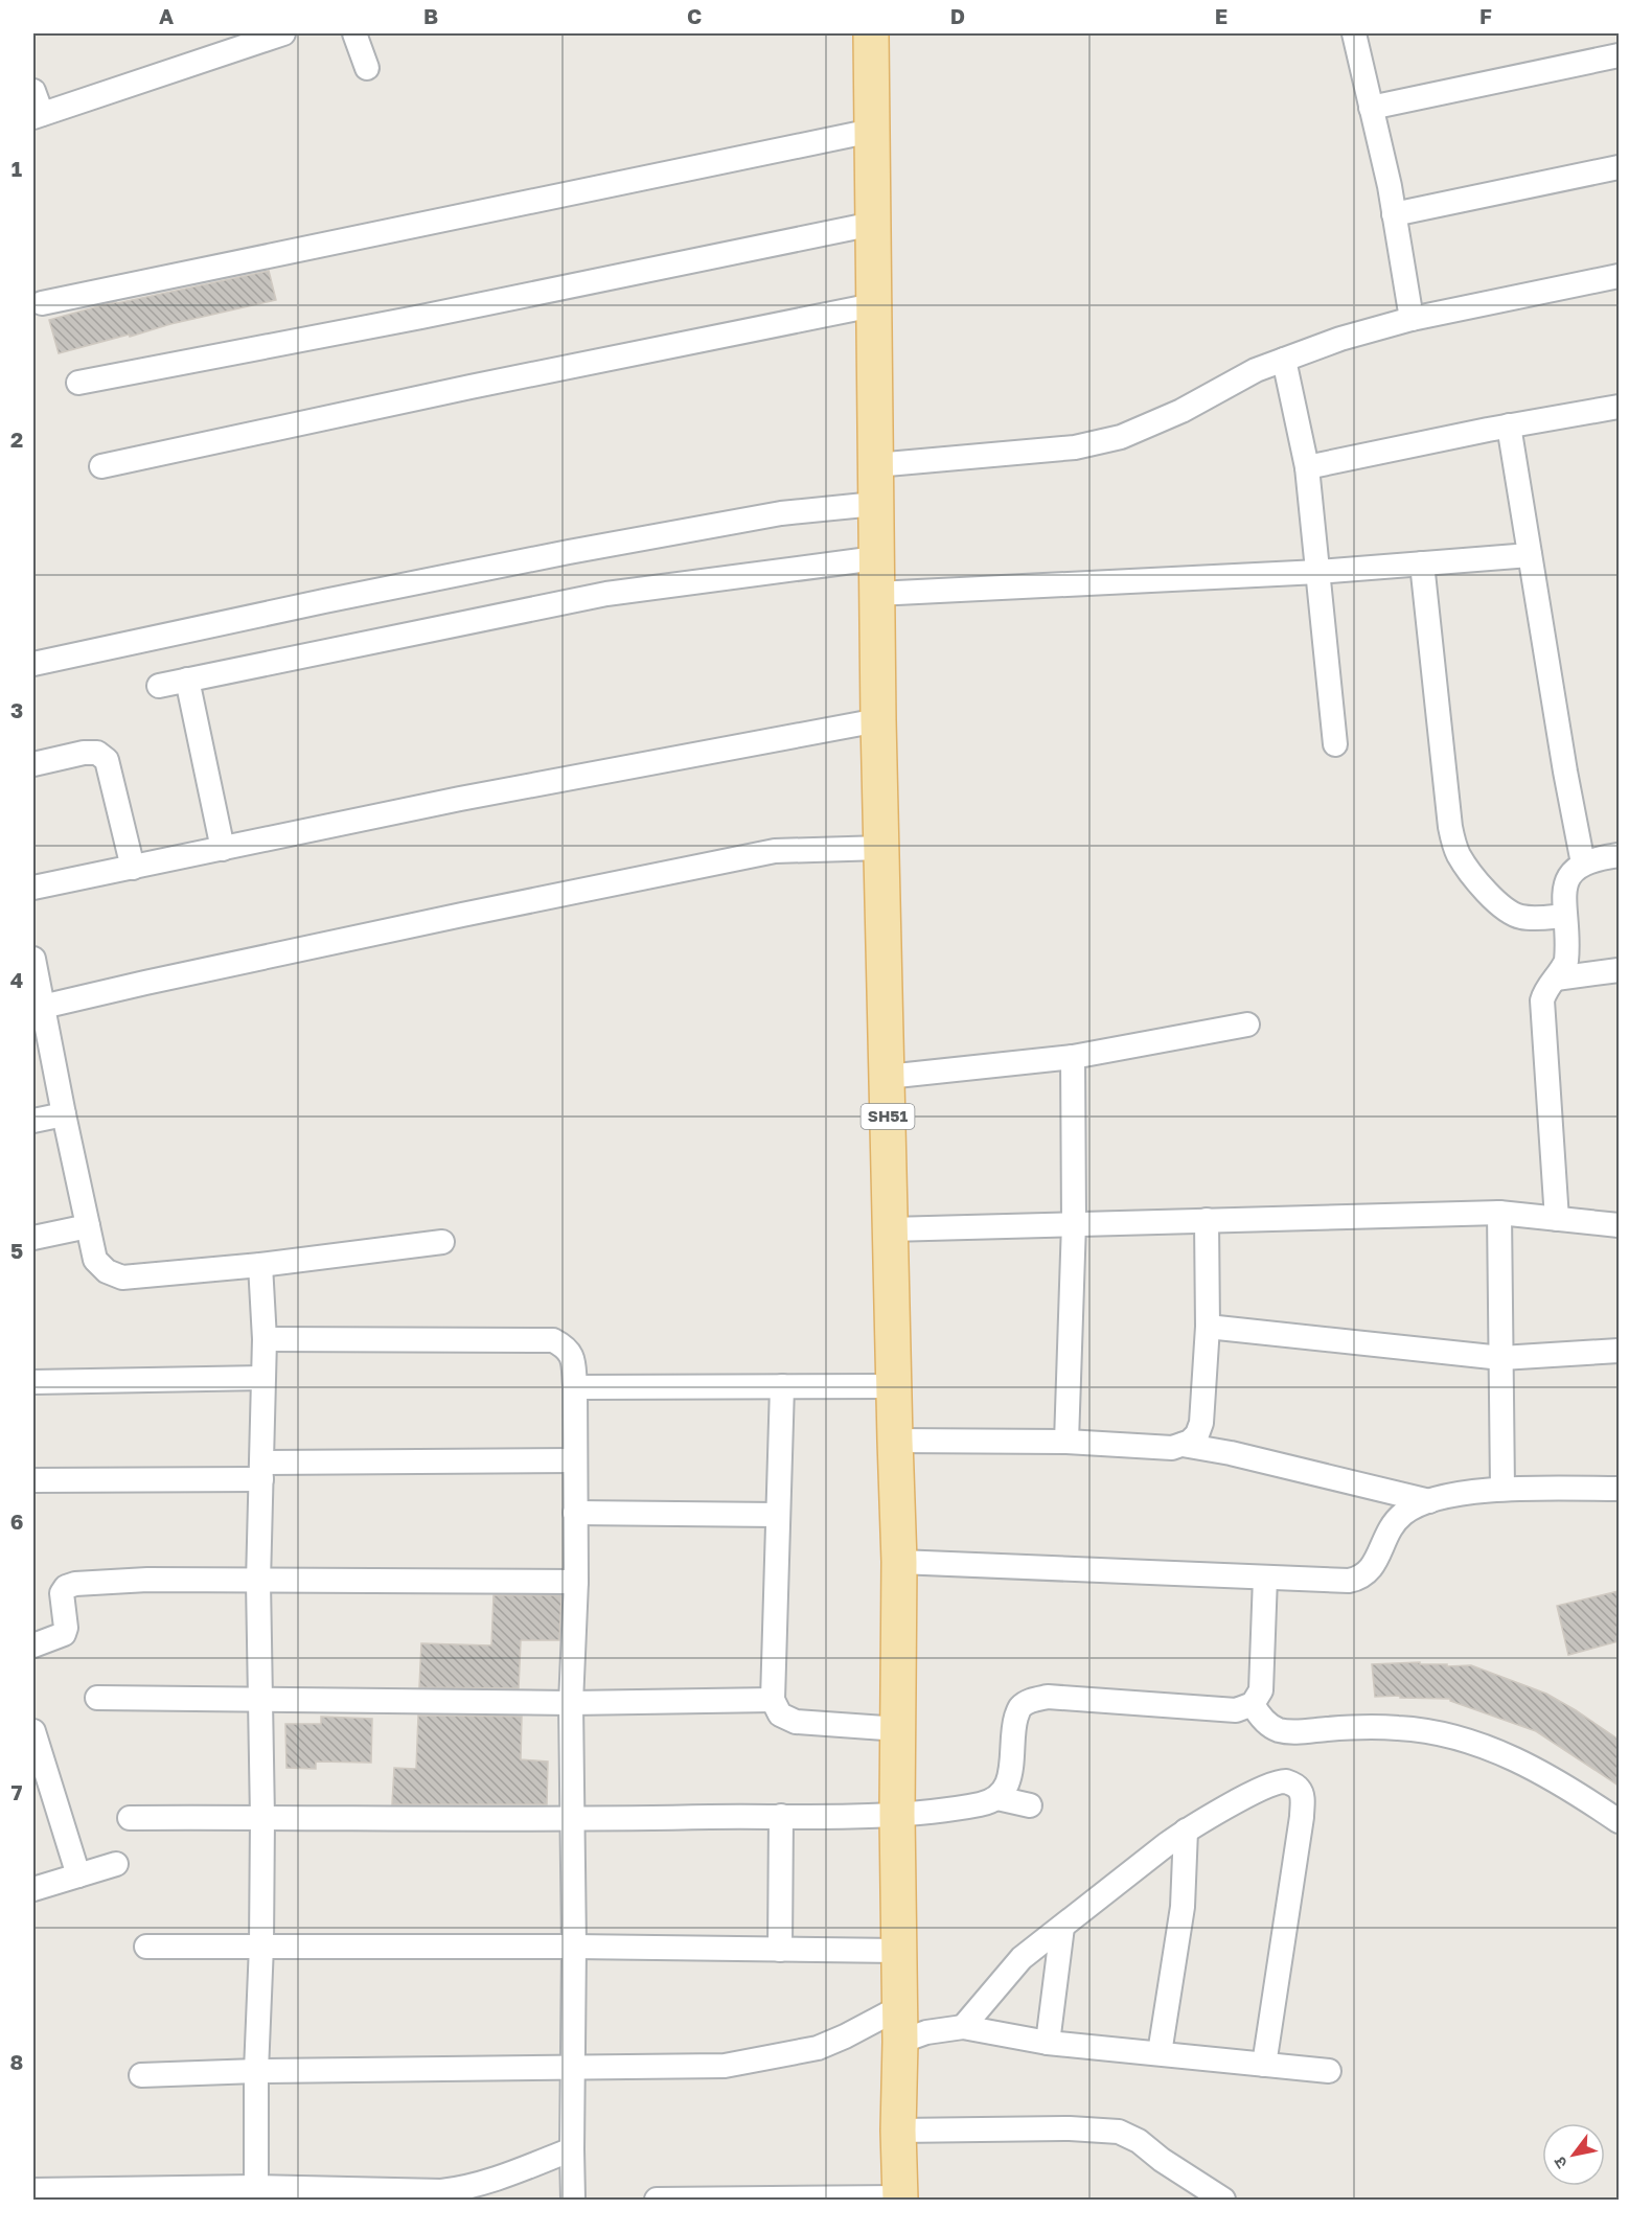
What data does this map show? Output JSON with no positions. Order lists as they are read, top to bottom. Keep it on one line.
{"streets":{"main road":["SH51"]},"north":"bottom left","grid":{"columns":["A","B","C","D","E","F"],"rows":["1","2","3","4","5","6","7","8"]}}
